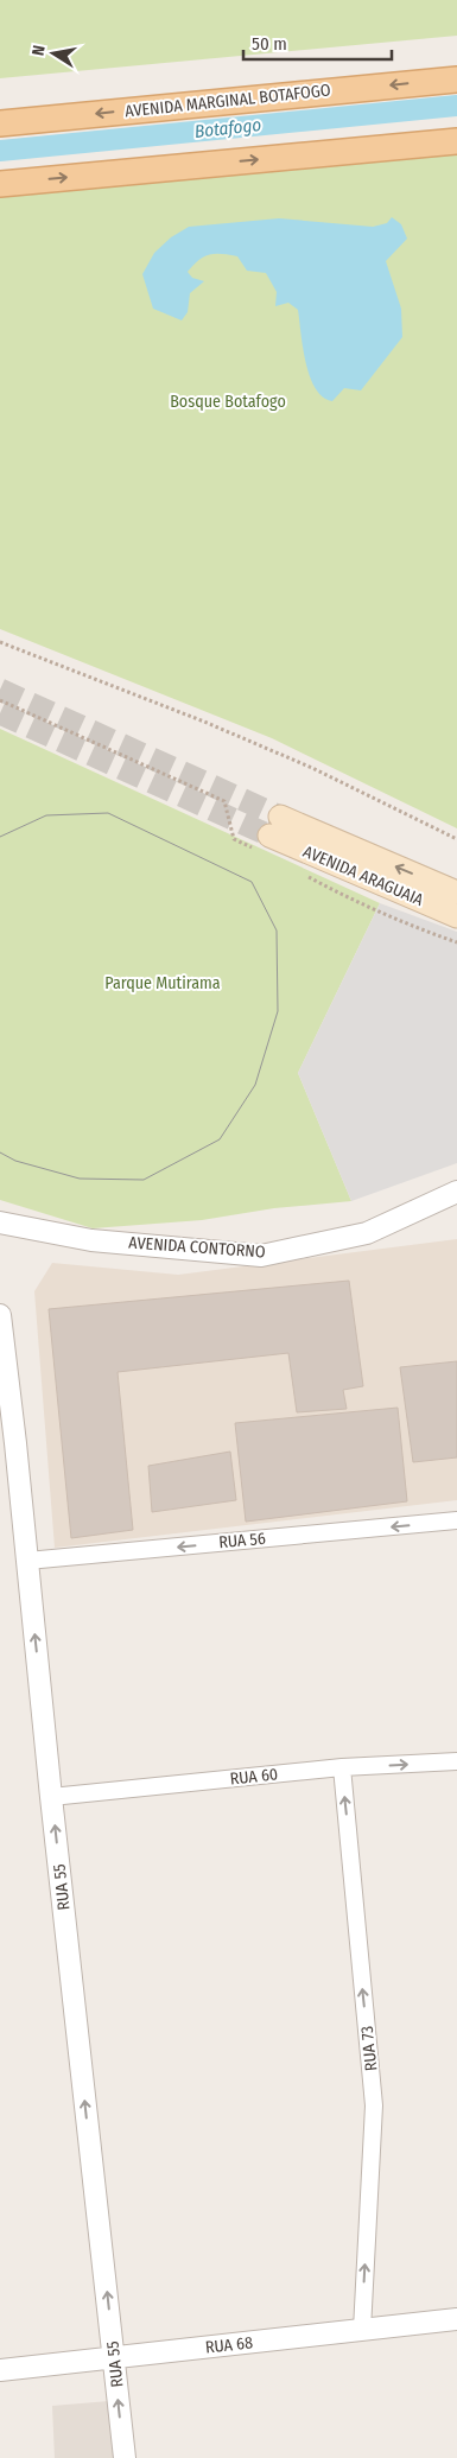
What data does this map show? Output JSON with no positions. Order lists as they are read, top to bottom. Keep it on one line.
{"streets":{"main road":["AVENIDA MARGINAL BOTAFOGO","AVENIDA ARAGUAIA"],"street":["AVENIDA CONTORNO","RUA 56","RUA 60","RUA 55","RUA 73","RUA 68"]},"crossings":[["RUA 56","RUA 55"],["RUA 60","RUA 55"],["RUA 60","RUA 73"],["RUA 55","RUA 68"],["RUA 73","RUA 68"]],"one_way":["RUA 56","RUA 55","RUA 73"],"water":["Botafogo"],"parks":["Bosque Botafogo","Parque Mutirama"],"scale_bar":"50 m","north":"left"}
